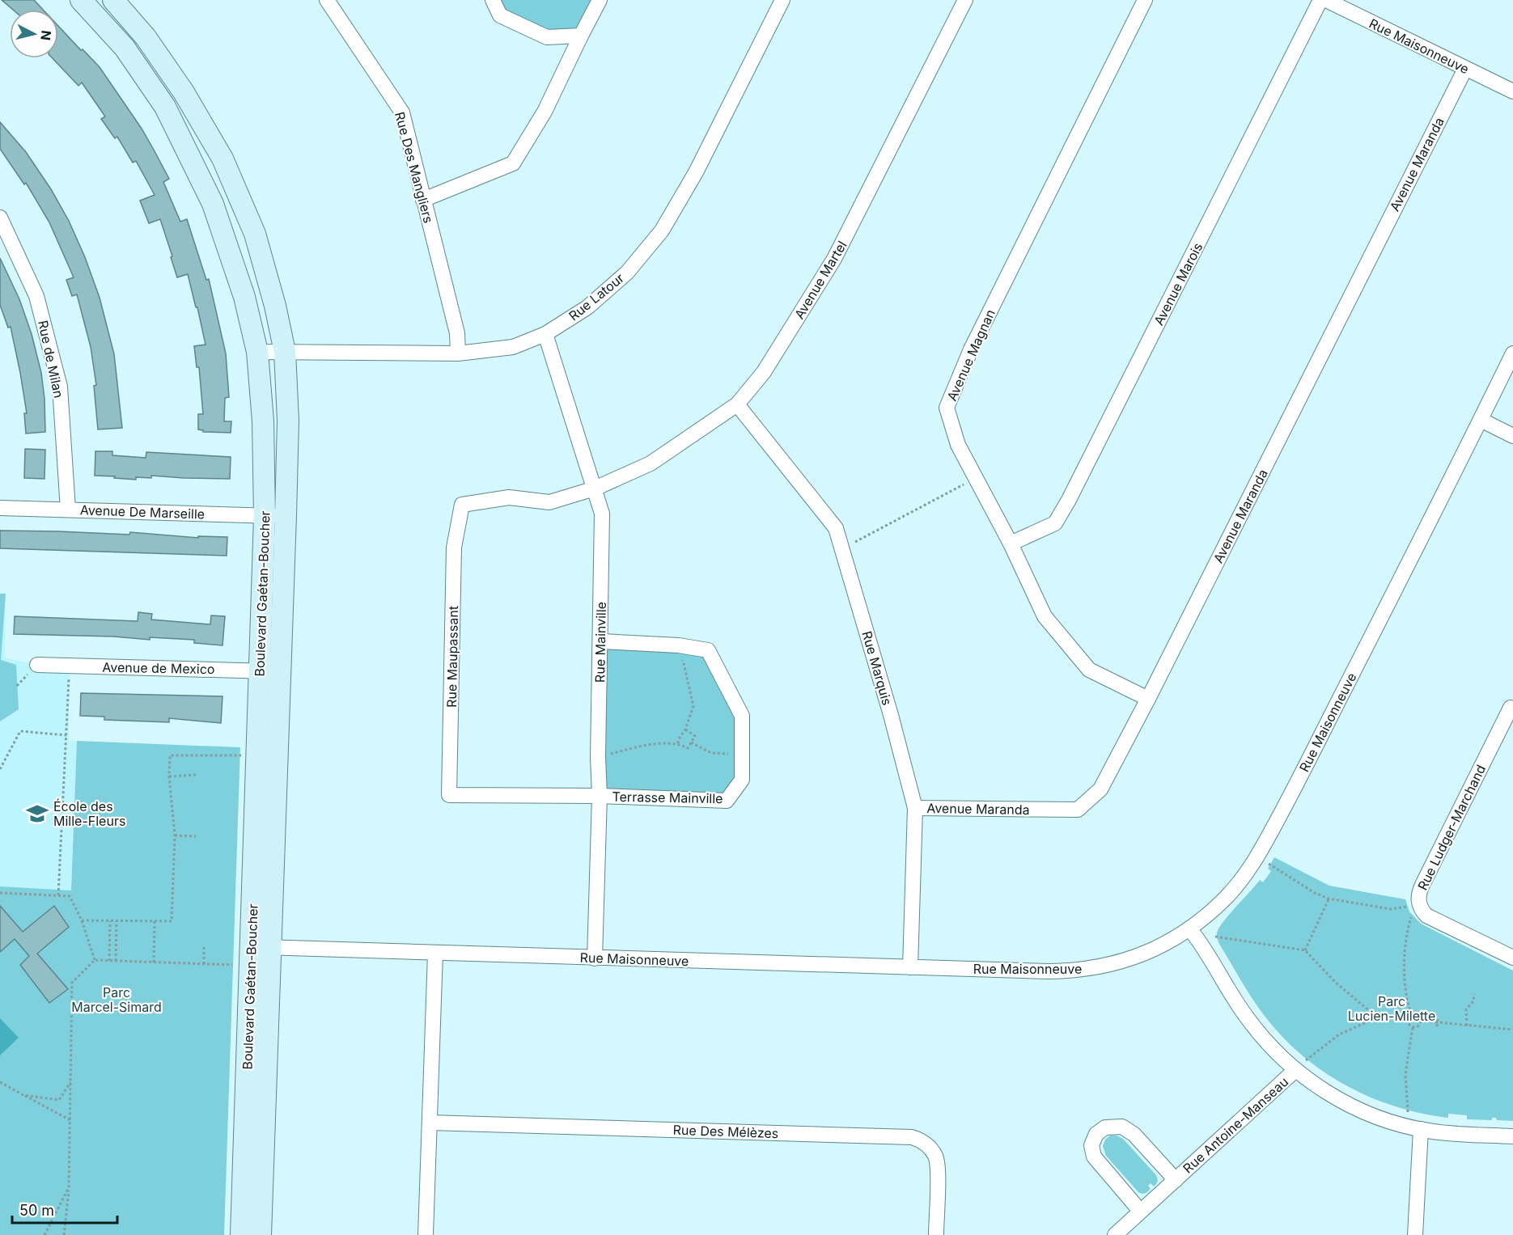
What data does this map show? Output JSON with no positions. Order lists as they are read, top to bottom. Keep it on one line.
{"streets":{"street":["Rue Maisonneuve","Avenue Maranda","Rue Des Mangliers","Avenue Martel","Avenue Marois","Rue Latour","Avenue Magnan","Rue de Milan","Avenue De Marseille","Boulevard Gaétan-Boucher","Rue Mainville","Rue Maupassant","Avenue de Mexico","Rue Marquis","Terrasse Mainville","Rue Ludger-Marchand","Rue Antoine-Manseau","Rue Des Mélèzes"]},"crossings":[["Rue Maisonneuve","Avenue Maranda"],["Rue Maisonneuve","Boulevard Gaétan-Boucher"],["Rue Maisonneuve","Rue Mainville"],["Rue Maisonneuve","Rue Marquis"],["Avenue Maranda","Avenue Magnan"],["Avenue Maranda","Rue Marquis"],["Rue Des Mangliers","Rue Latour"],["Avenue Martel","Rue Mainville"],["Avenue Martel","Rue Maupassant"],["Avenue Martel","Rue Marquis"],["Avenue Marois","Avenue Magnan"],["Rue Latour","Boulevard Gaétan-Boucher"],["Rue Latour","Rue Mainville"],["Rue de Milan","Avenue De Marseille"],["Avenue De Marseille","Boulevard Gaétan-Boucher"],["Boulevard Gaétan-Boucher","Avenue de Mexico"],["Rue Mainville","Rue Maupassant"],["Rue Mainville","Terrasse Mainville"],["Rue Maupassant","Terrasse Mainville"]],"parks":["Parc Marcel-Simard","Parc Lucien-Milette"],"places":{"school or university":["École des Mille-Fleurs"]},"scale_bar":"50 m","north":"right"}
